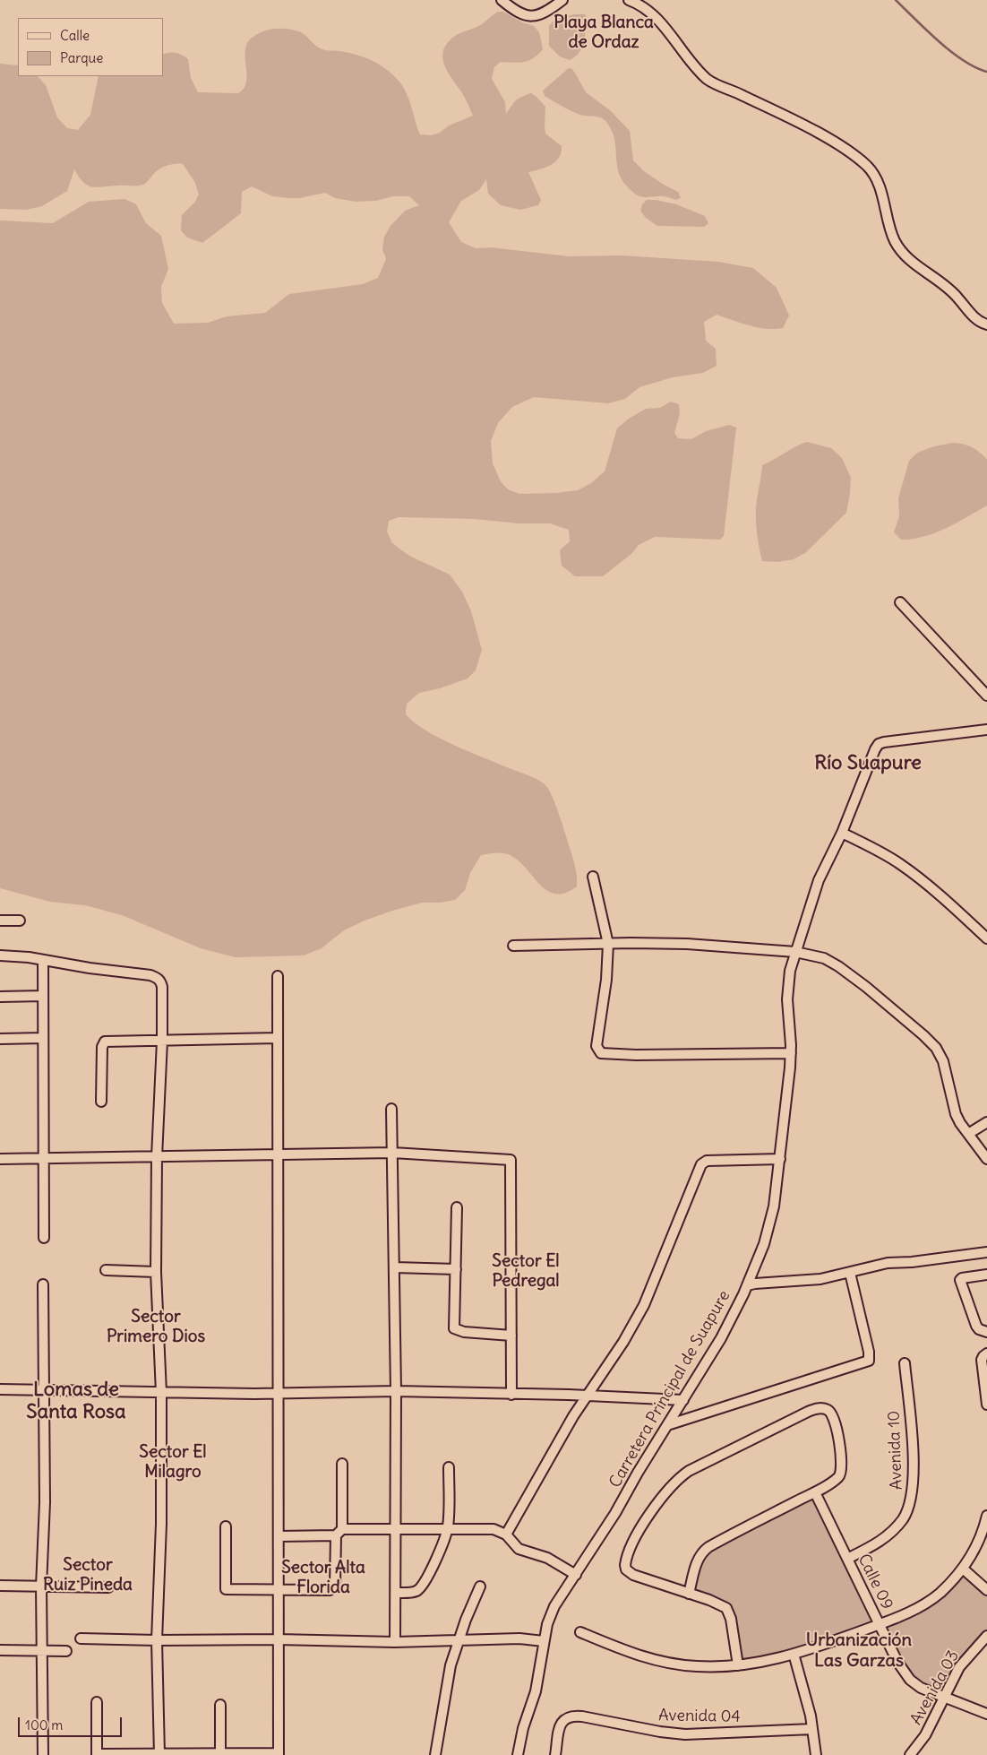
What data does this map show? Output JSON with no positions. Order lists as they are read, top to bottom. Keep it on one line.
{"streets":{"street":["Carretera Principal de Suapure","Avenida 10","Calle 09","Avenida 03","Avenida 04"]},"crossings":[["Avenida 10","Calle 09"],["Calle 09","Avenida 03"]],"districts":["Playa Blanca de Ordaz","Río Suapure","Sector El Pedregal","Sector Primero Dios","Lomas de Santa Rosa","Sector El Milagro","Sector Ruiz Pineda","Sector Alta Florida","Urbanización Las Garzas"],"legend":["Calle","Parque"],"scale_bar":"100 m"}
